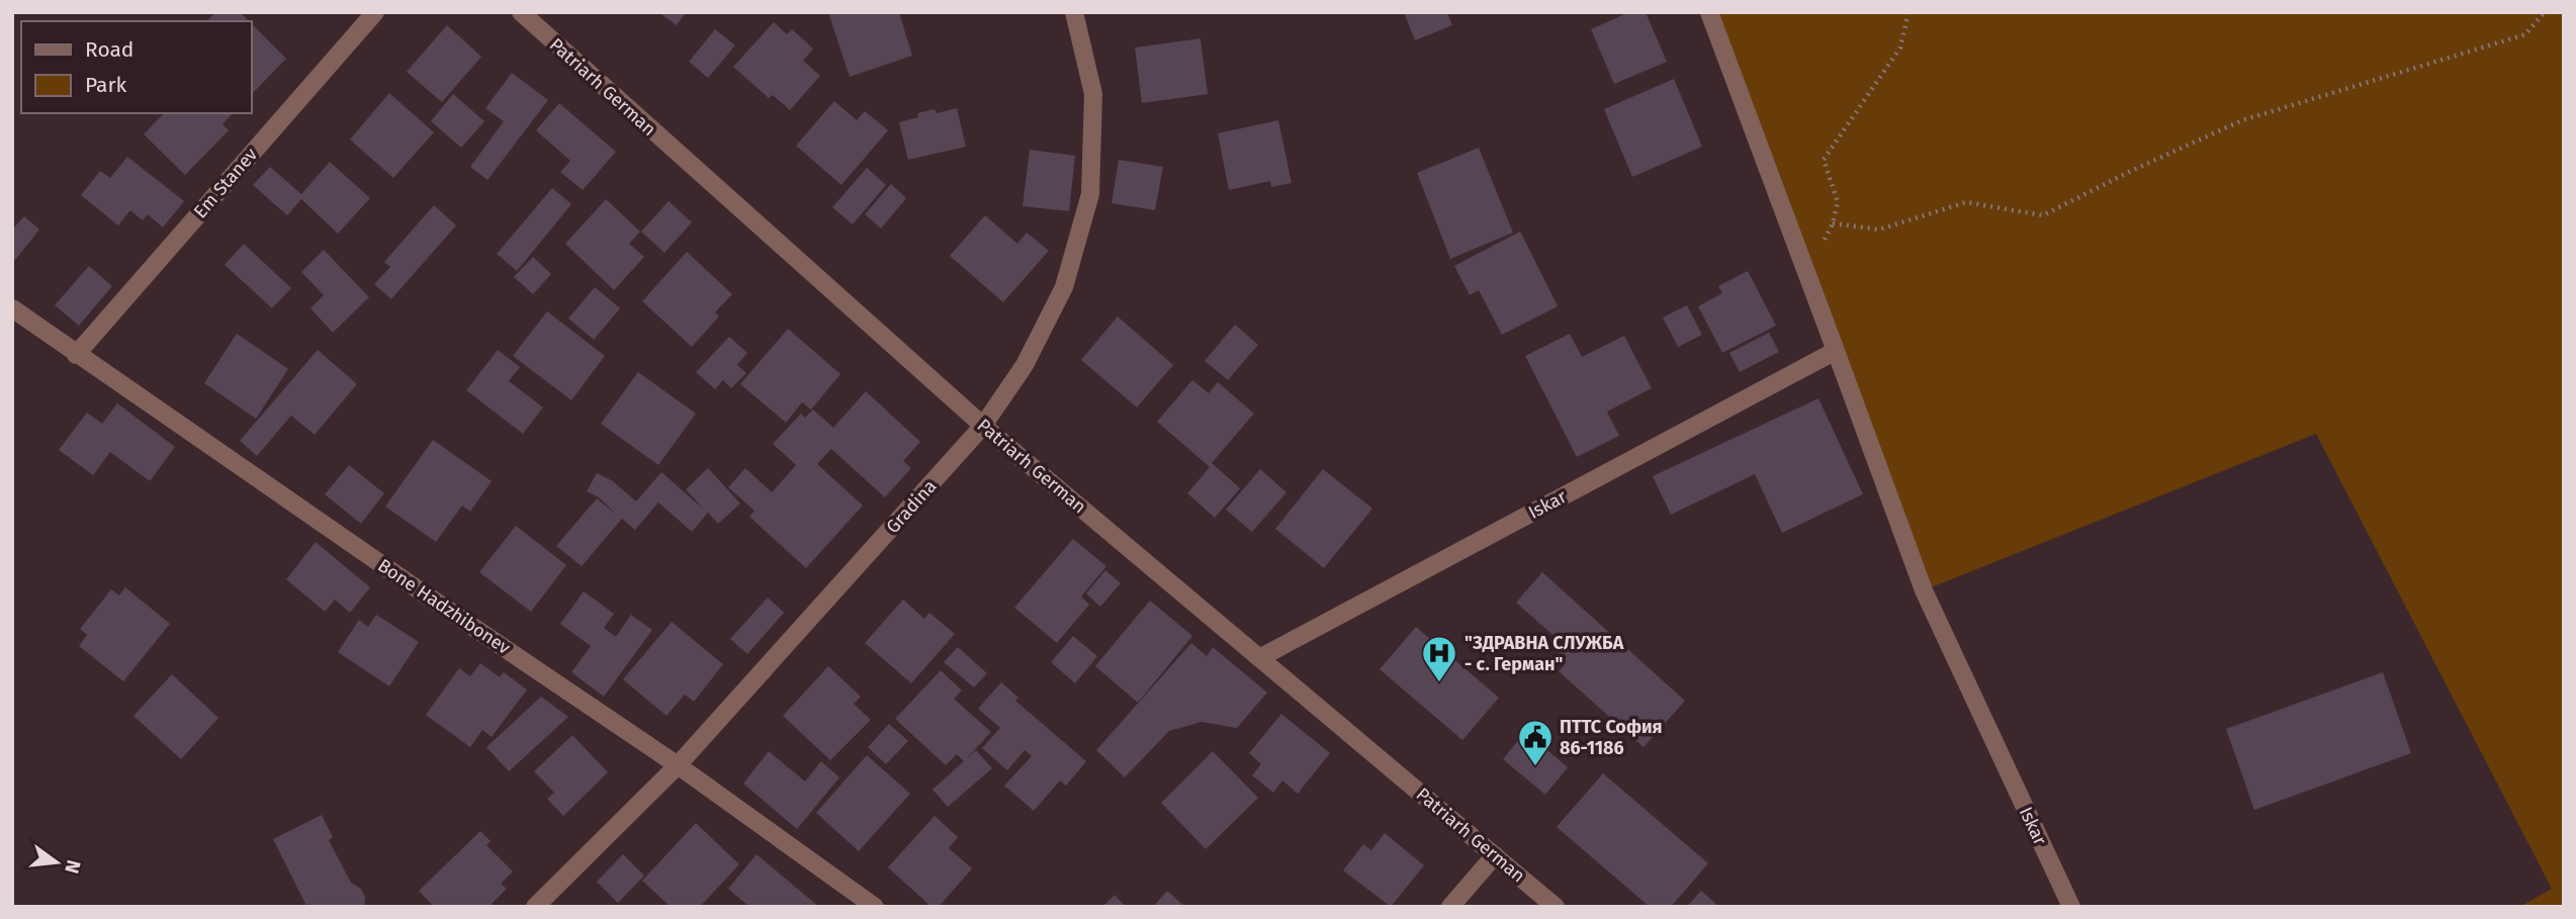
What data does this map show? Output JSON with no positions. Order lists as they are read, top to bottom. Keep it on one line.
{"streets":{"street":["Patriarh German","Em Stanev","Iskar","Gradina","Bone Hadzhibonev"]},"crossings":[["Patriarh German","Iskar"],["Patriarh German","Gradina"],["Em Stanev","Bone Hadzhibonev"],["Gradina","Bone Hadzhibonev"]],"places":{"hospital":["\"ЗДРАВНА СЛУЖБА - с. Герман\""],"public building":["ПТТС София 86-1186"]},"legend":["Road","Park"],"north":"right"}
